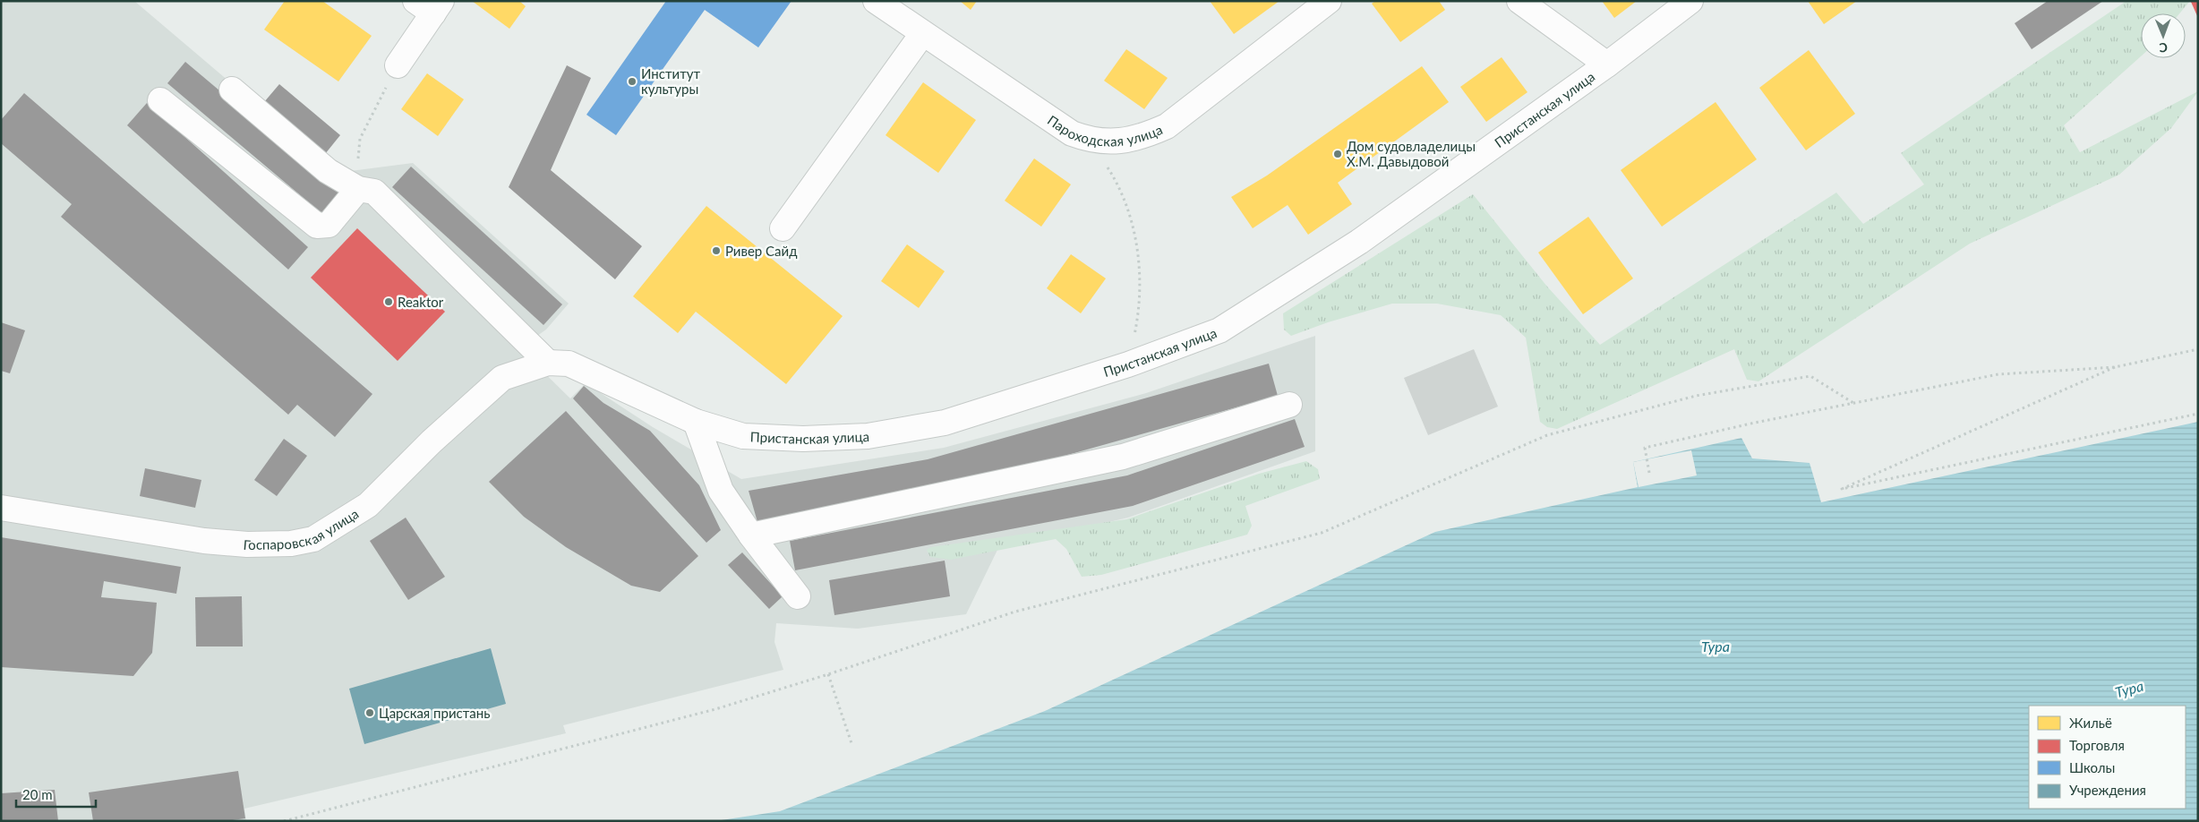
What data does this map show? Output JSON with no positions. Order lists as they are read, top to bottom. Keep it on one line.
{"streets":{"street":["Пристанская улица","Пароходская улица","Госпаровская улица"]},"crossings":[["Пристанская улица","Госпаровская улица"]],"water":["Тура"],"places":["Институт культуры","Дом судовладелицы Х.М. Давыдовой","Ривер Сайд","Reaktor","Царская пристань"],"legend":["Жильё","Торговля","Школы","Учреждения"],"scale_bar":"20 m","north":"bottom"}
